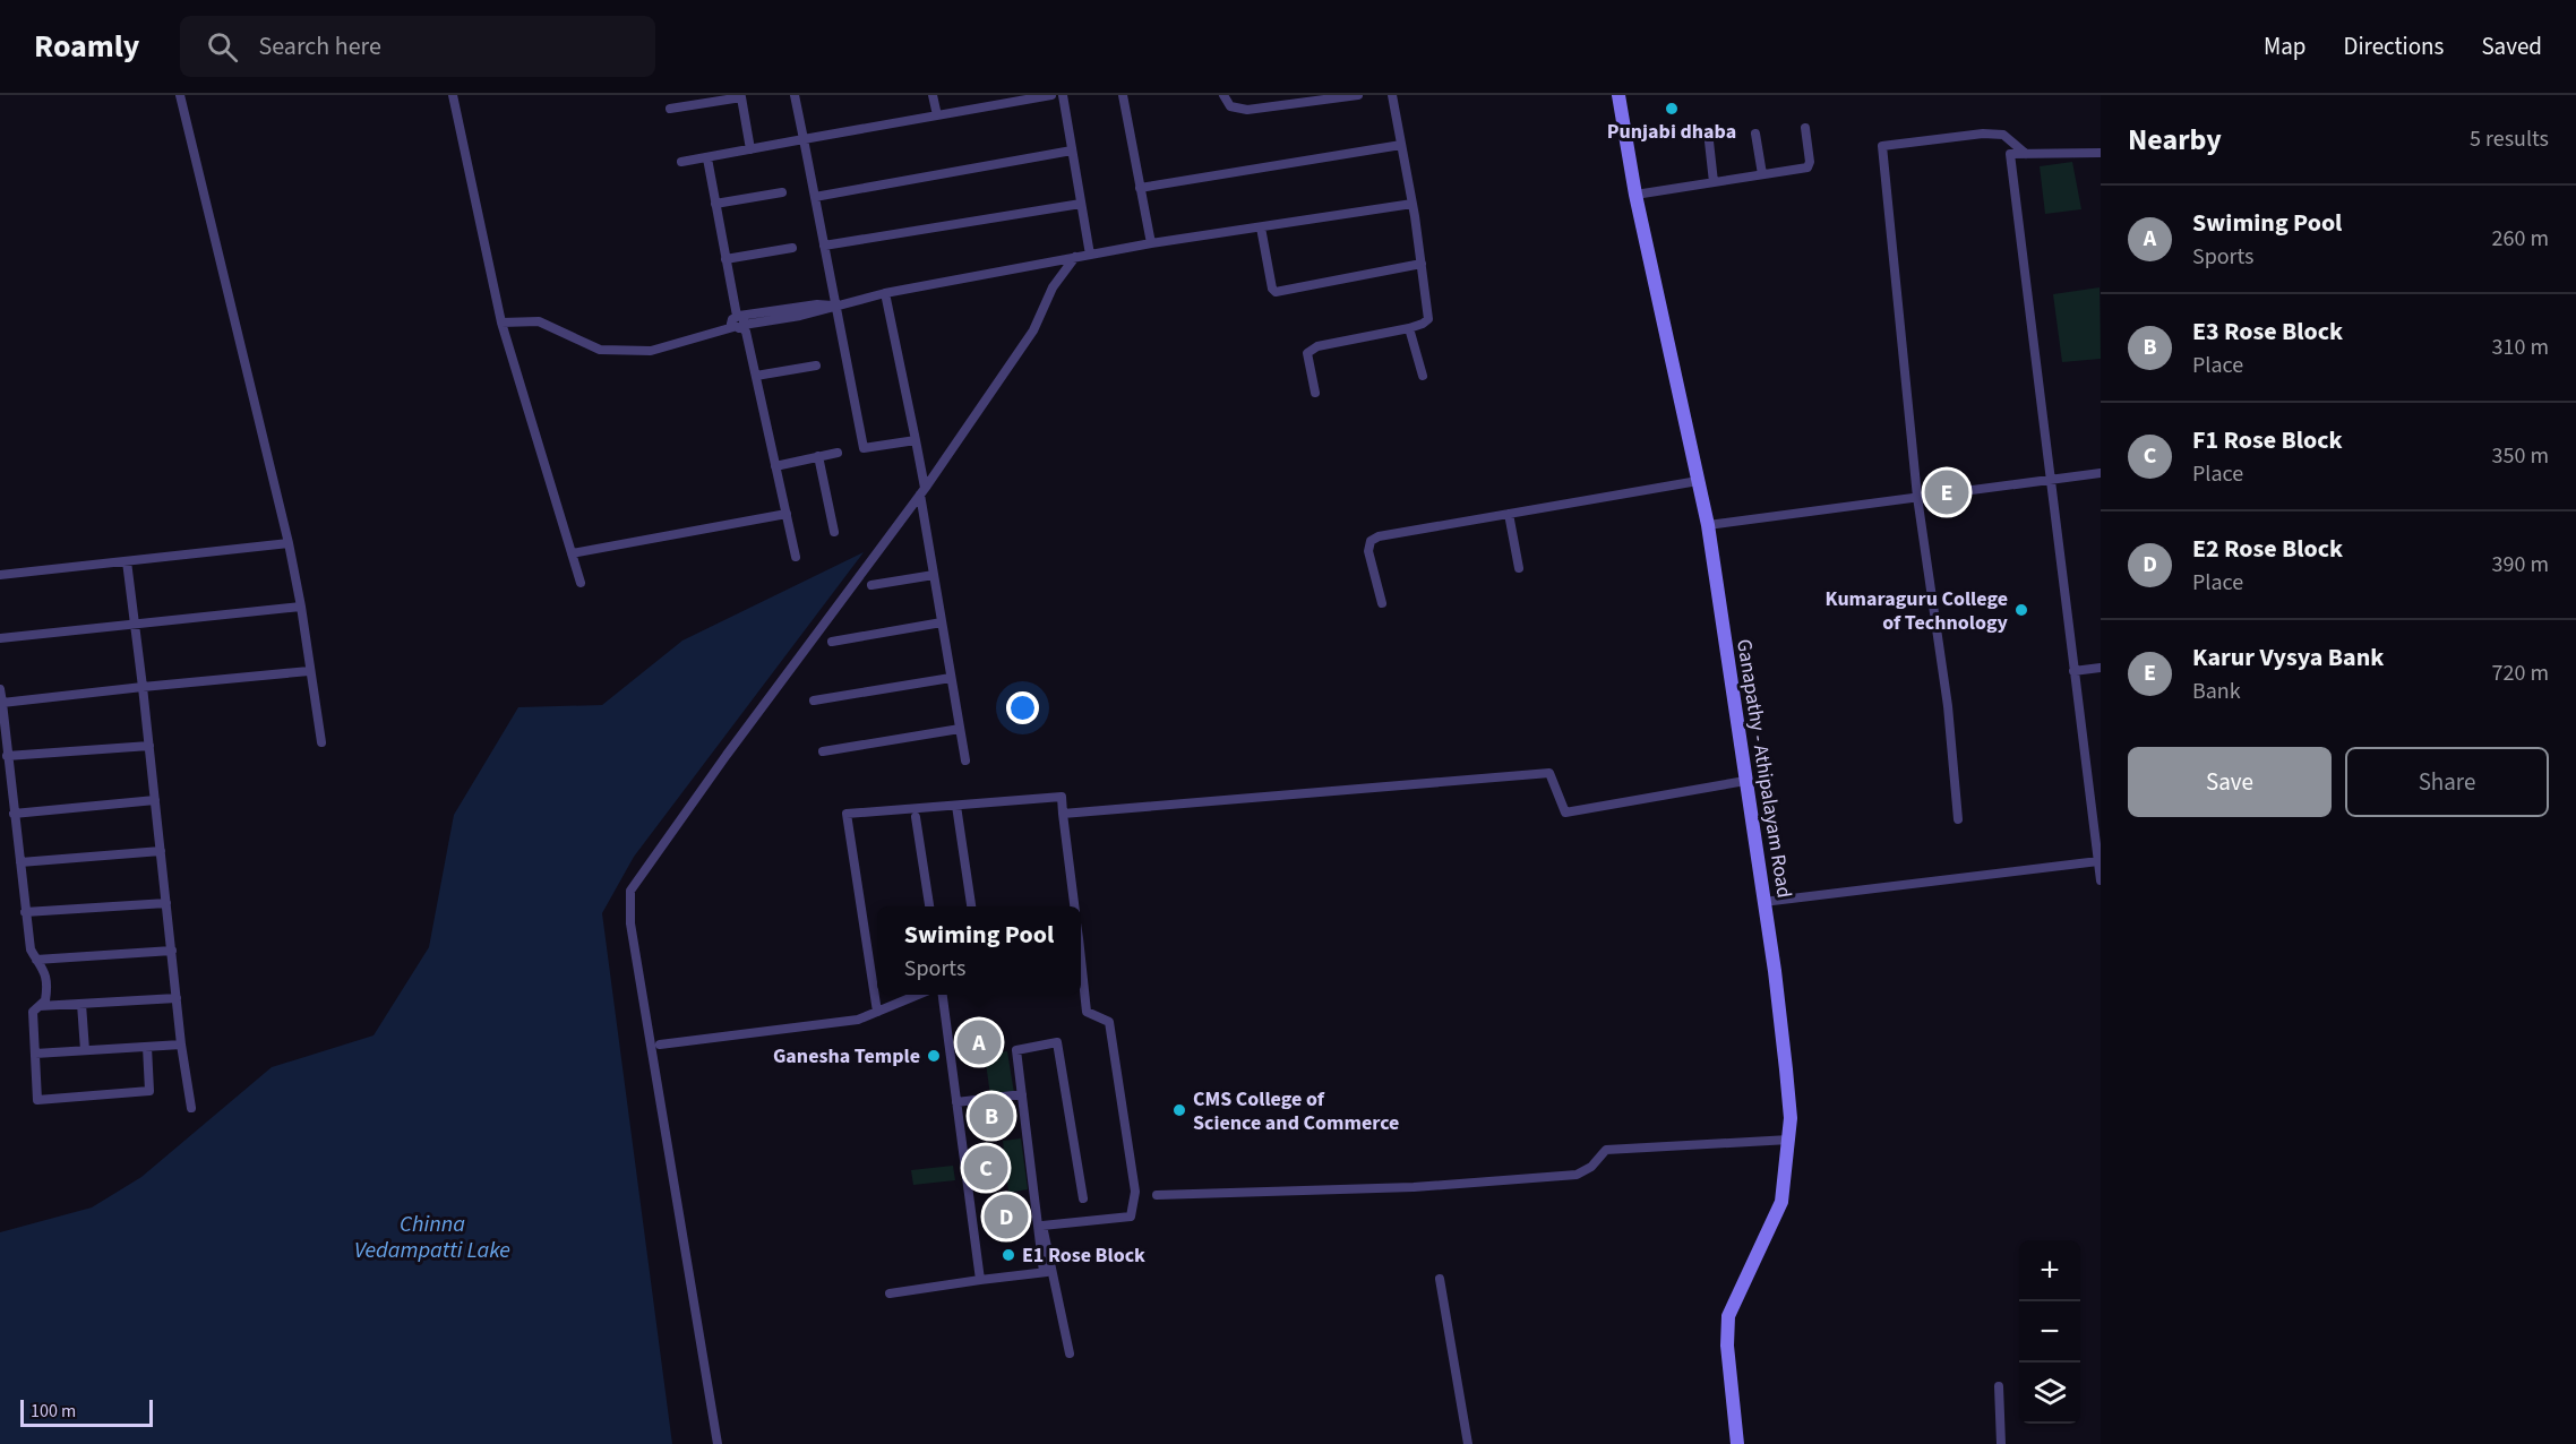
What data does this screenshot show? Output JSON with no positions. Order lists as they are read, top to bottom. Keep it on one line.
{"streets":{"main road":["Ganapathy - Athipalayam Road"]},"water":["Chinna Vedampatti Lake"],"places":["Punjabi dhaba","Kumaraguru College of Technology","Ganesha Temple","CMS College of Science and Commerce","E1 Rose Block"],"scale_bar":"100 m","page":{"header":"Roamly","search":"Search here","nav":["Map","Directions","Saved"],"heading":["Nearby","5 results"],"list":[{"mark":"A","name":"Swiming Pool","note":"Sports","value":"260 m"},{"mark":"B","name":"E3 Rose Block","note":"Place","value":"310 m"},{"mark":"C","name":"F1 Rose Block","note":"Place","value":"350 m"},{"mark":"D","name":"E2 Rose Block","note":"Place","value":"390 m"},{"mark":"E","name":"Karur Vysya Bank","note":"Bank","value":"720 m"}],"pins":["E","A","B","C","D"],"buttons":["Save","Share"],"popup":["Swiming Pool","Sports"],"map_buttons":["+","−"],"scale":"100 m"}}
